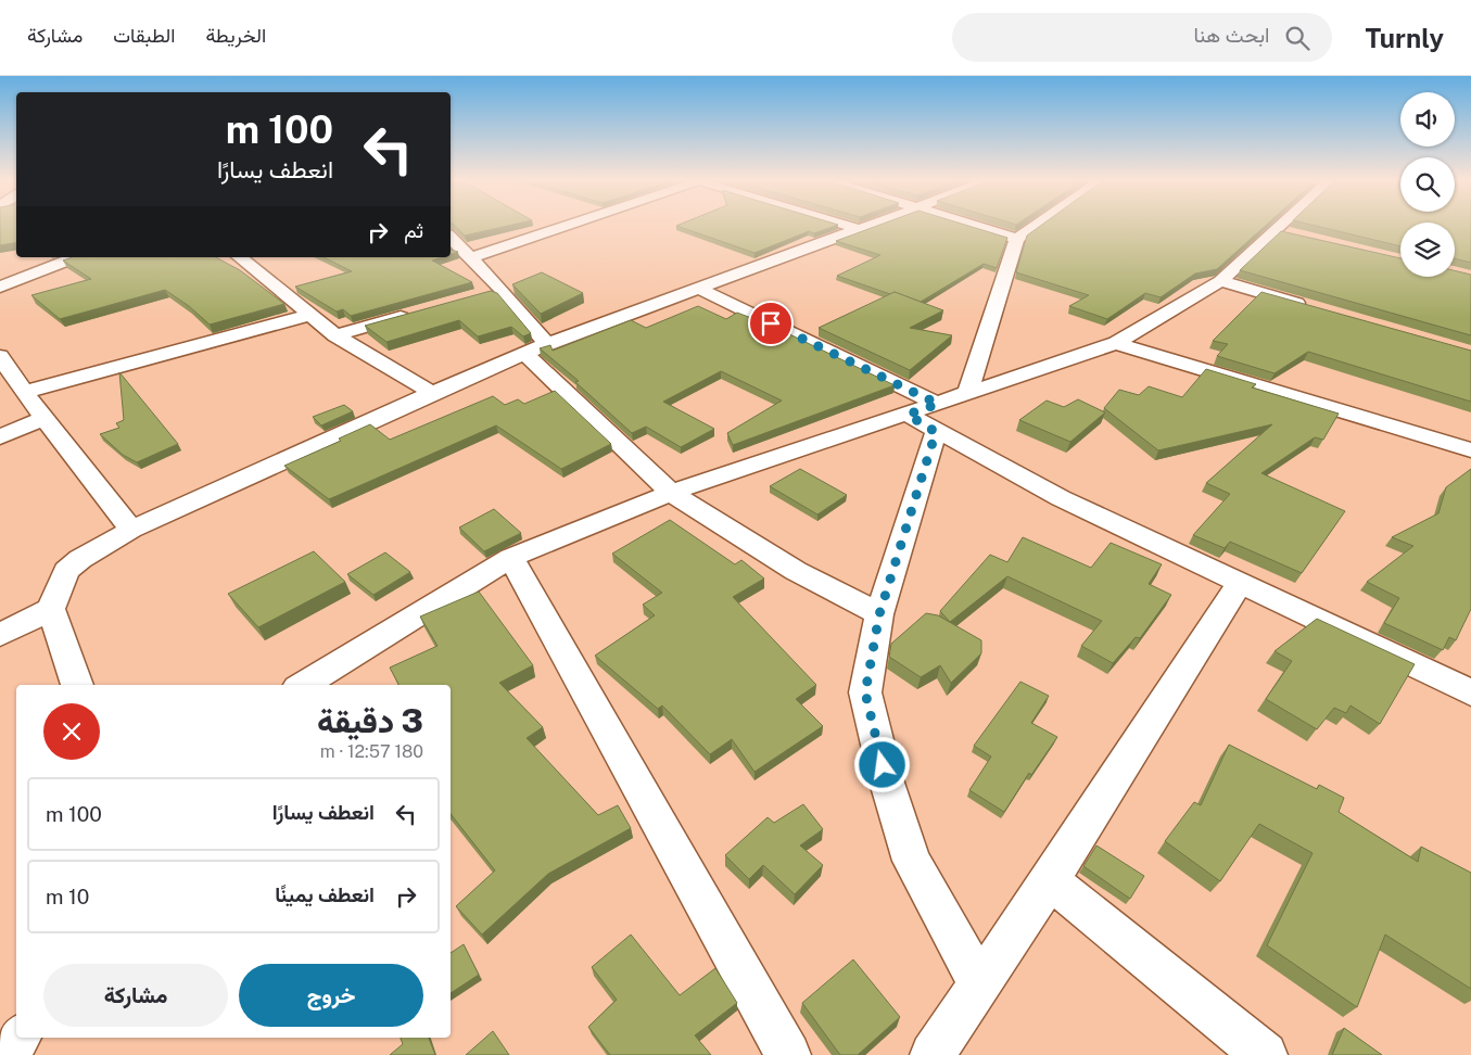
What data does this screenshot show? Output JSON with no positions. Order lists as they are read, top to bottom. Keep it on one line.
{"page":{"header":"Turnly","search":"ابحث هنا","nav":["الخريطة","الطبقات","مشاركة"],"turn":["100 m","انعطف يسارًا"],"then":"ثم","heading":["3 دقيقة","180 m · 12:57"],"list":[{"name":"انعطف يسارًا","value":"100 m"},{"name":"انعطف يمينًا","value":"10 m"}],"buttons":["خروج","مشاركة"]}}
